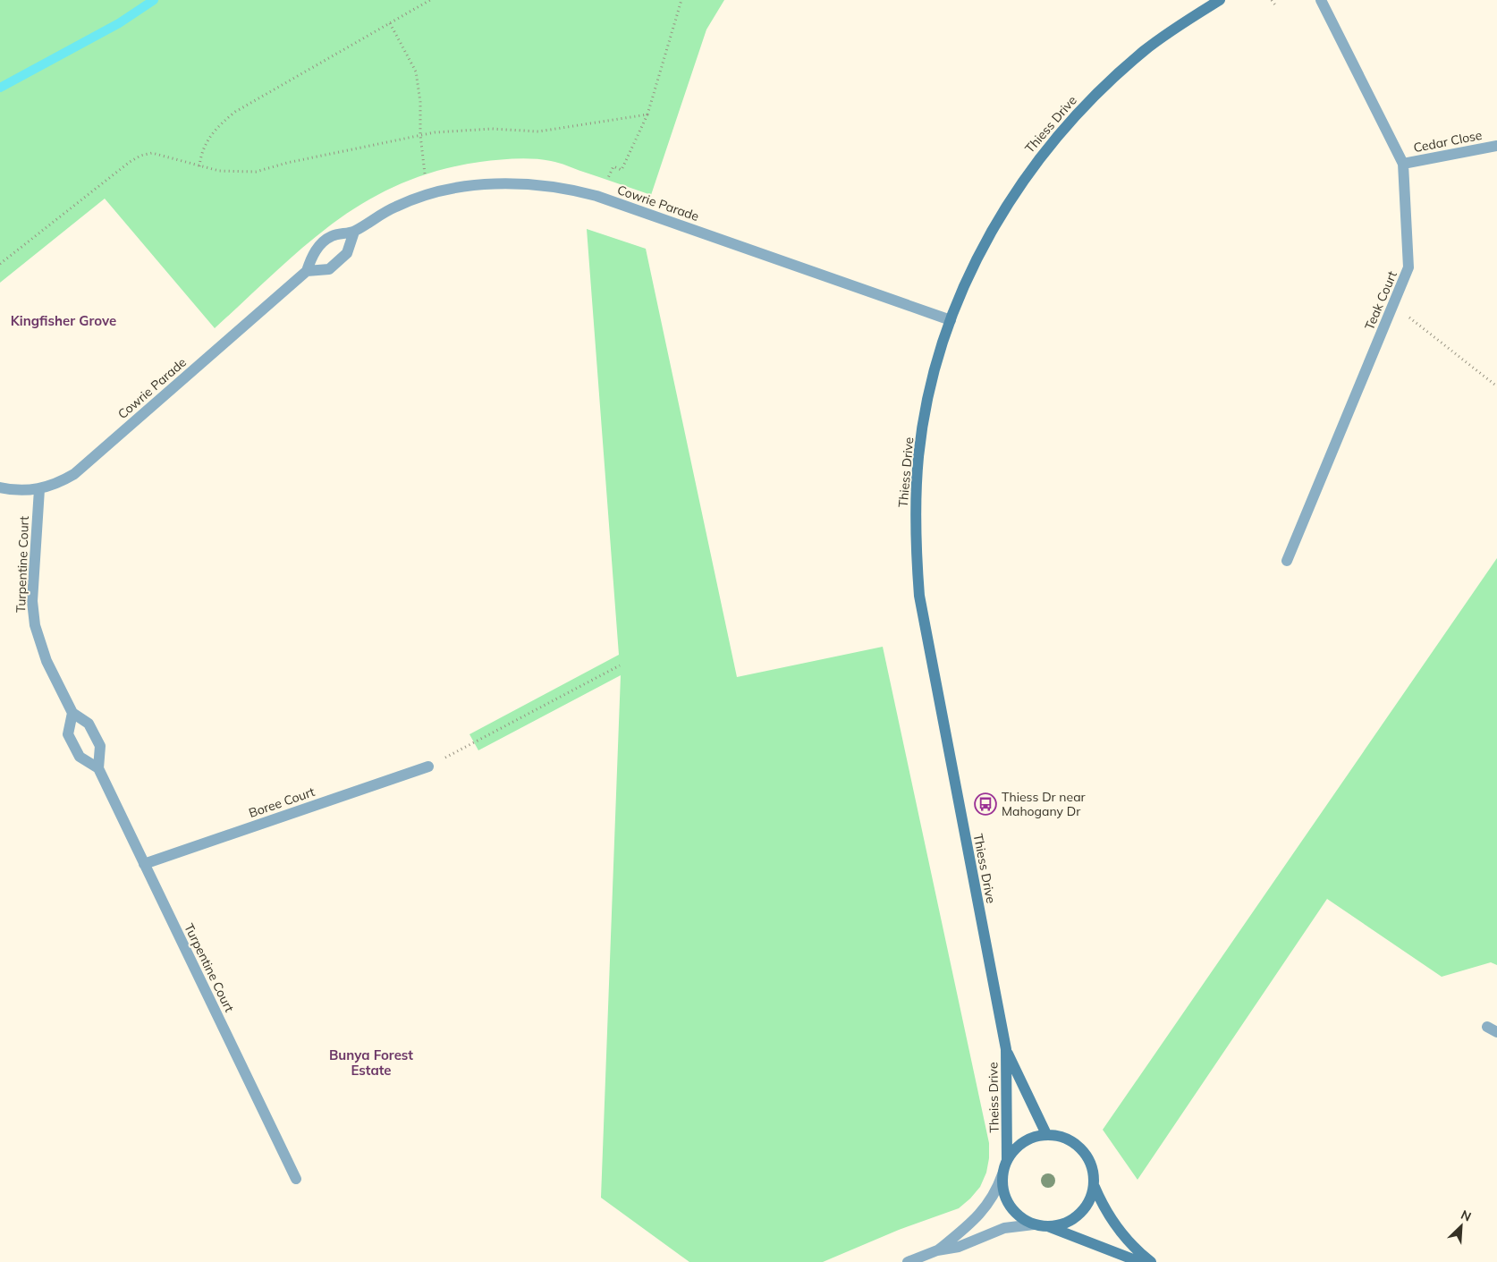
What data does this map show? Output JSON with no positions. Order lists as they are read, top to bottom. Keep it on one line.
{"streets":{"street":["Thiess Drive","Cedar Close","Cowrie Parade","Teak Court","Turpentine Court","Boree Court","Theiss Drive"]},"crossings":[["Thiess Drive","Cowrie Parade"],["Thiess Drive","Theiss Drive"],["Cedar Close","Teak Court"],["Cowrie Parade","Turpentine Court"],["Turpentine Court","Boree Court"]],"districts":["Kingfisher Grove","Bunya Forest Estate"],"places":{"bus stop":["Thiess Dr near Mahogany Dr"]},"north":"top right"}
